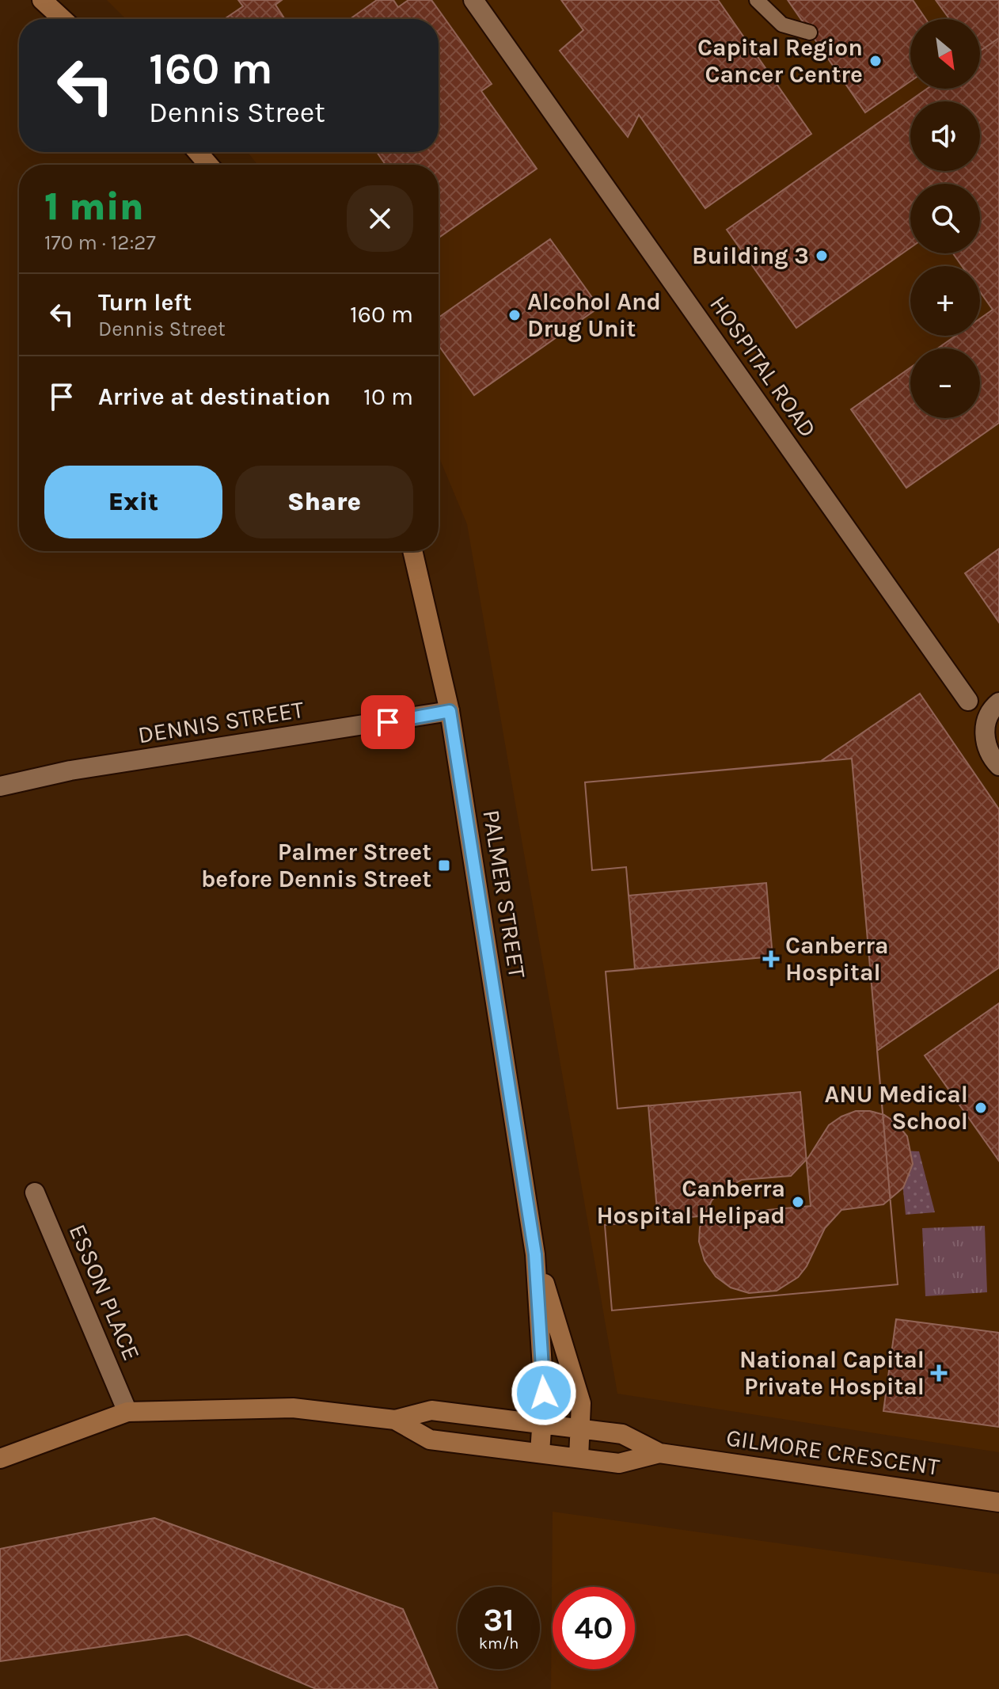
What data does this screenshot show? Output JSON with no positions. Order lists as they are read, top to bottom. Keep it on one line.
{"streets":{"street":["HOSPITAL ROAD","DENNIS STREET","PALMER STREET","ESSON PLACE","GILMORE CRESCENT"]},"crossings":[["DENNIS STREET","PALMER STREET"],["PALMER STREET","GILMORE CRESCENT"],["ESSON PLACE","GILMORE CRESCENT"]],"places":{"other":["Capital Region Cancer Centre","Building 3","Alcohol And Drug Unit","ANU Medical School","Canberra Hospital Helipad"],"transit":["Palmer Street before Dennis Street"],"health":["Canberra Hospital","National Capital Private Hospital"]},"north":"bottom right","page":{"map_buttons":["+","−"],"turn":["160 m","Dennis Street"],"heading":["1 min","170 m · 12:27"],"list":[{"name":"Turn left","note":"Dennis Street","value":"160 m"},{"name":"Arrive at destination","value":"10 m"}],"buttons":["Exit","Share"],"speed":"31 km/h","limit":"40"}}
